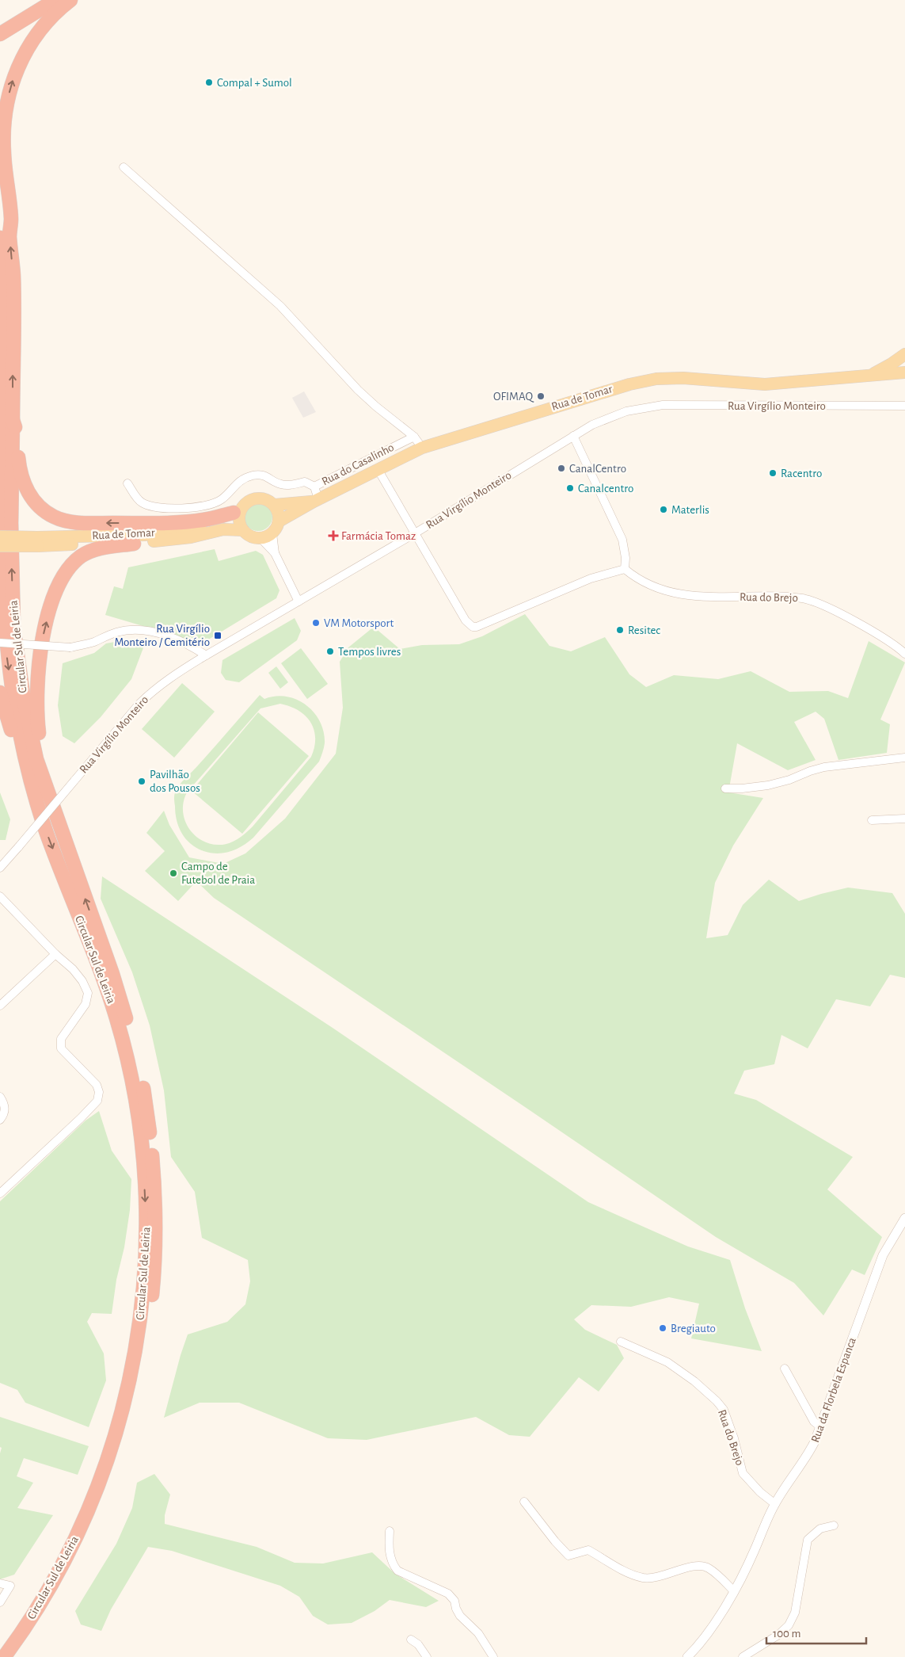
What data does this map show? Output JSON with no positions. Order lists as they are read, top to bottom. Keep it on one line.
{"streets":{"highway":["Circular Sul de Leiria"],"main road":["Rua de Tomar"],"street":["Rua Virgílio Monteiro","Rua do Casalinho","Rua do Brejo","Rua da Florbela Espanca"]},"crossings":[["Rua de Tomar","Rua do Casalinho"],["Rua do Brejo","Rua da Florbela Espanca"]],"places":{"other":["Compal + Sumol","OFIMAQ","CanalCentro","Racentro","Canalcentro","Materlis","VM Motorsport","Resitec","Tempos livres","Pavilhão dos Pousos","Campo de Futebol de Praia","Bregiauto"],"health":["Farmácia Tomaz"],"transit":["Rua Virgílio Monteiro / Cemitério"]},"scale_bar":"100 m"}
